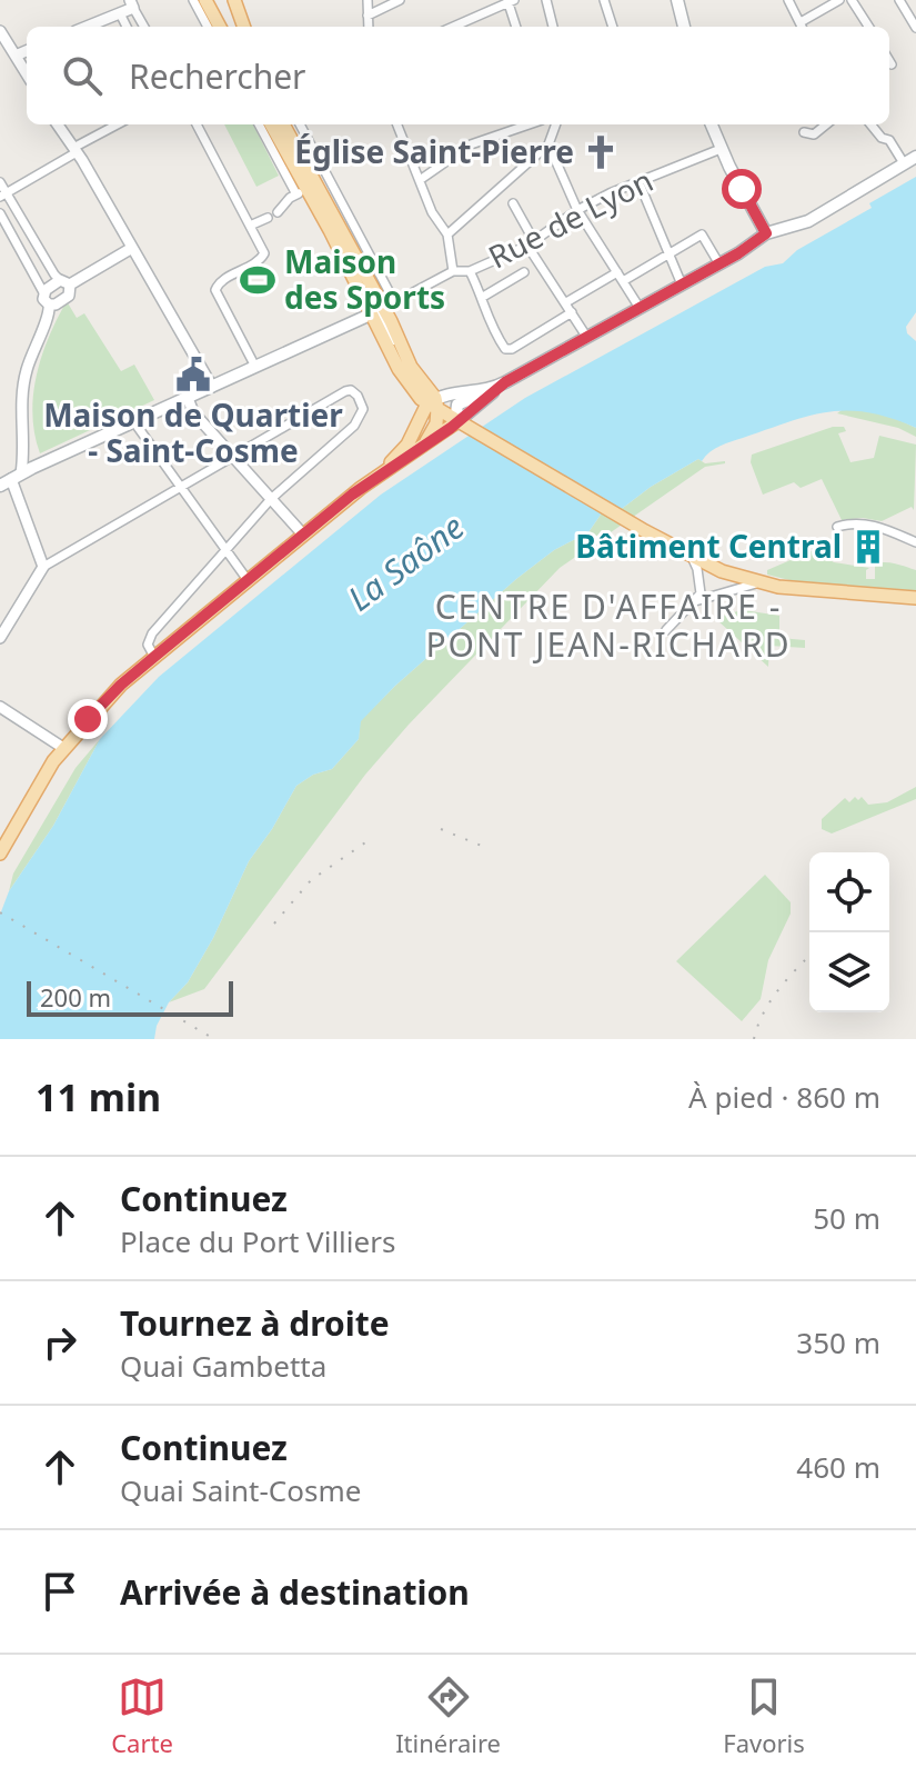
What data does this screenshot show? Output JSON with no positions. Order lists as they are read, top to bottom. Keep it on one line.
{"streets":{"street":["Rue de Lyon"]},"districts":["CENTRE D'AFFAIRE - PONT JEAN-RICHARD"],"water":["La Saône"],"places":{"church":["Église Saint-Pierre"],"sports":["Maison des Sports"],"public building":["Maison de Quartier - Saint-Cosme"],"building":["Bâtiment Central"]},"scale_bar":"200 m","page":{"search":"Rechercher","scale":"200 m","heading":["11 min","À pied · 860 m"],"list":[["Continuez","Place du Port Villiers","50 m"],["Tournez à droite","Quai Gambetta","350 m"],["Continuez","Quai Saint-Cosme","460 m"],"Arrivée à destination"],"nav":["Carte","Itinéraire","Favoris"]}}
